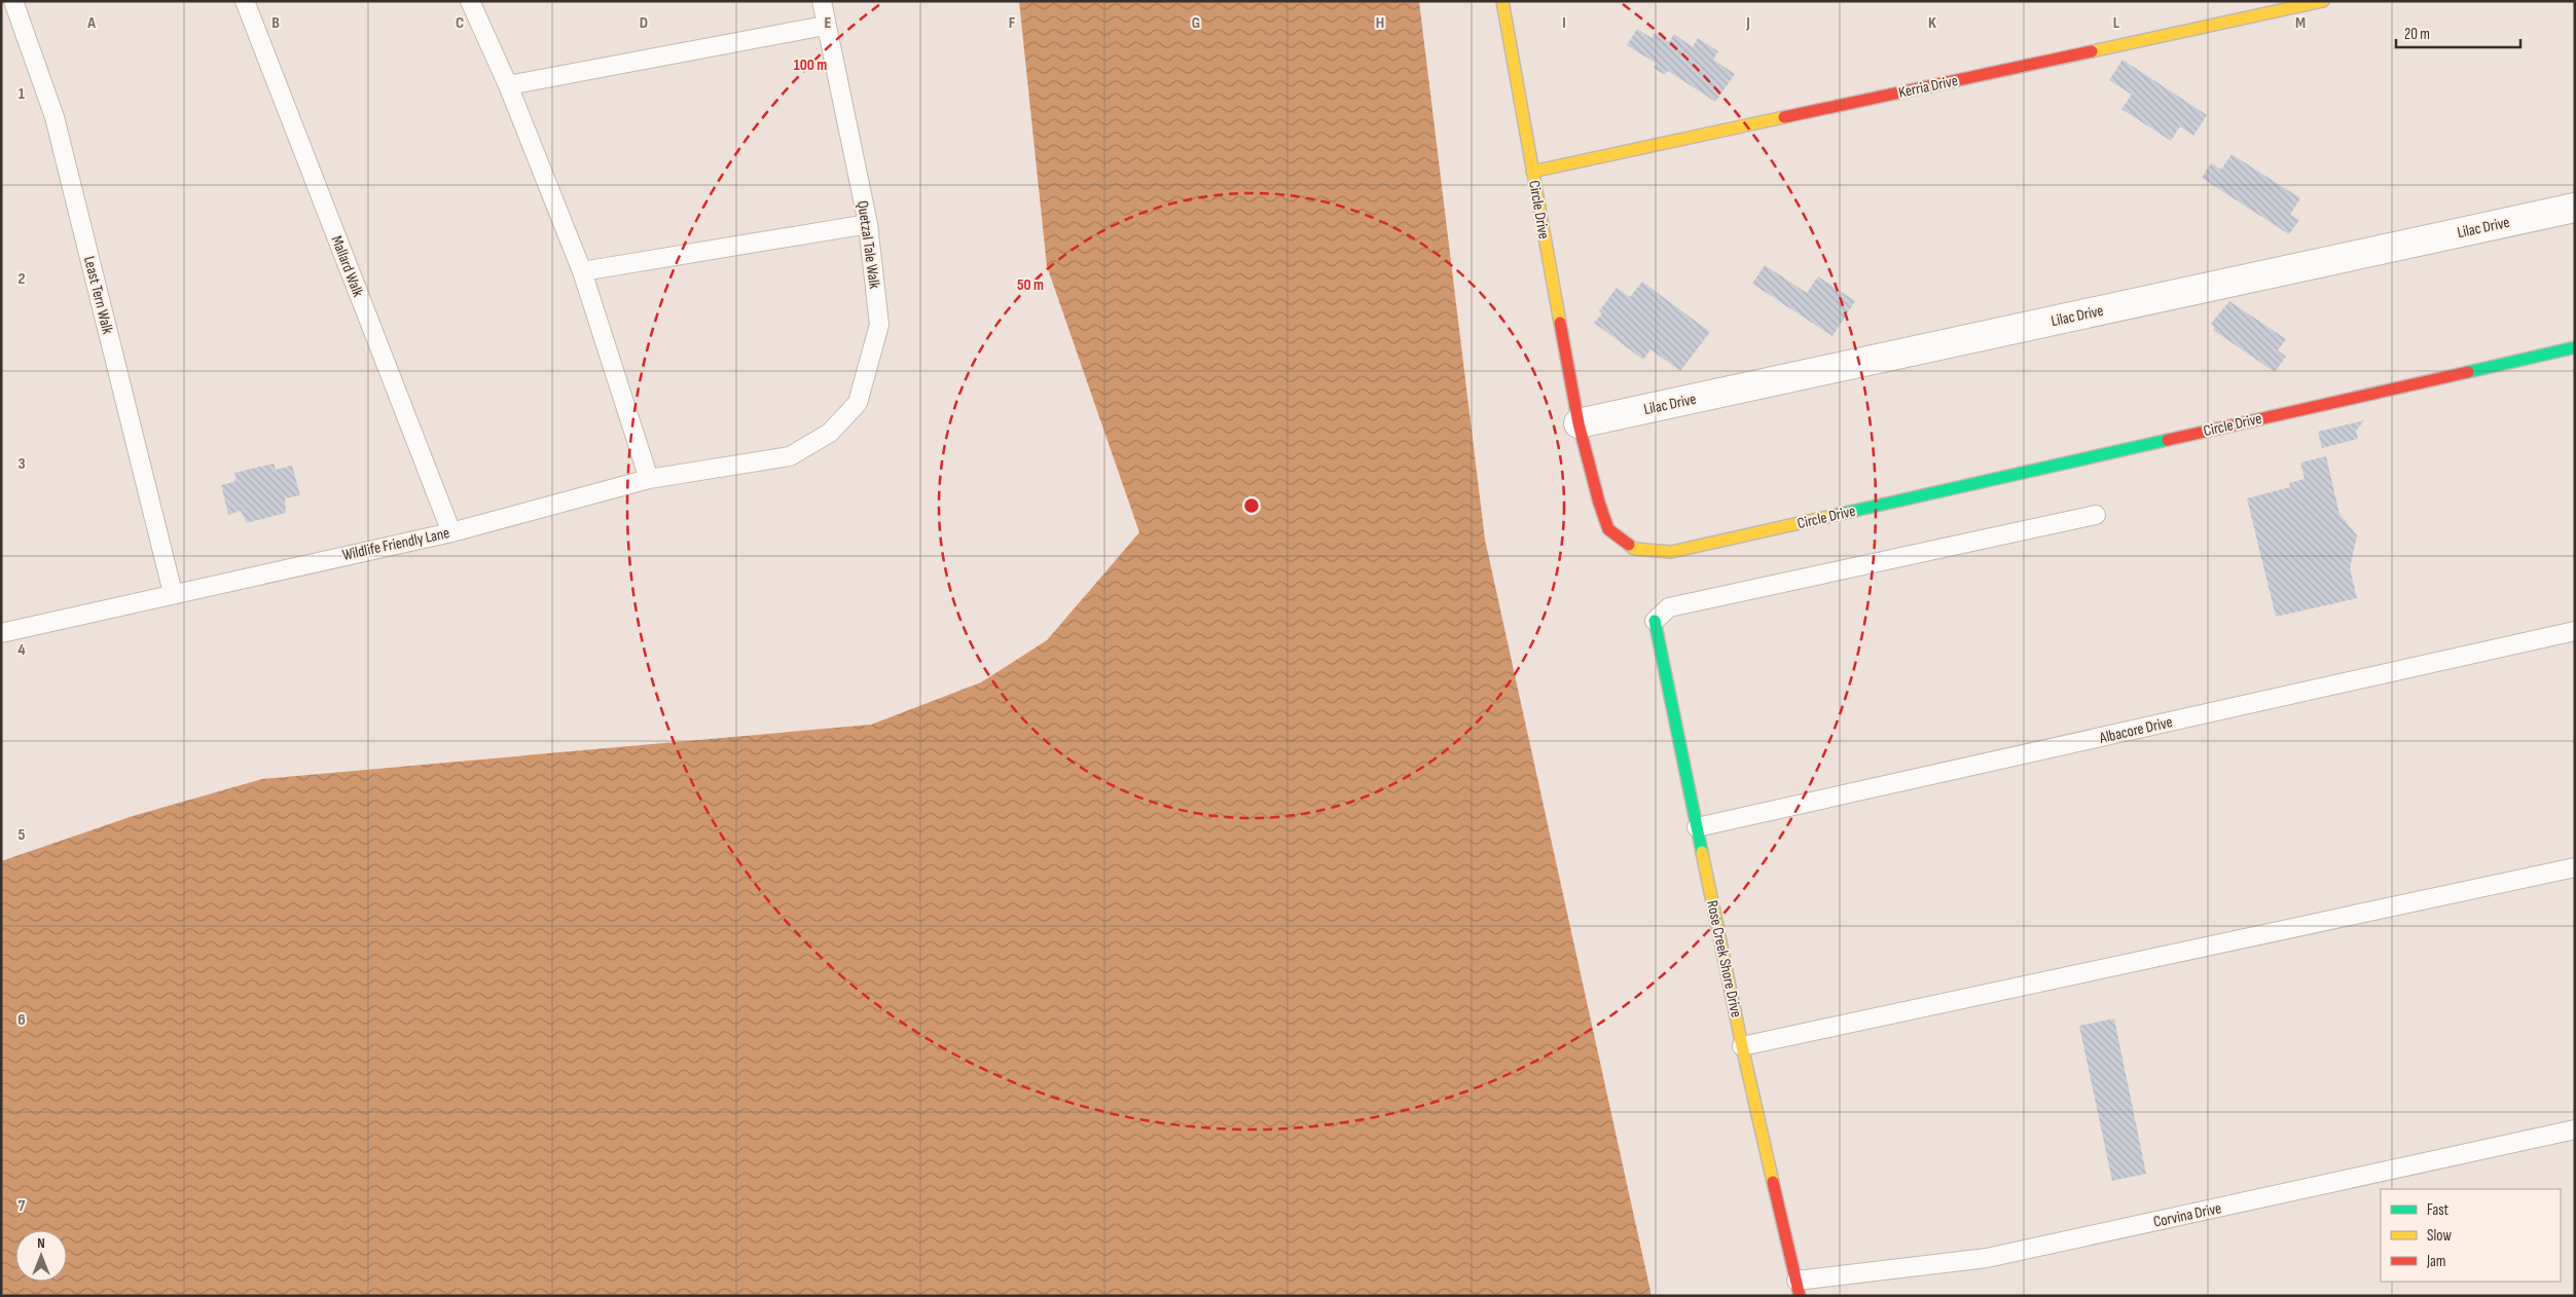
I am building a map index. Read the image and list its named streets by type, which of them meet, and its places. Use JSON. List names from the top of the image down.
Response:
{
  "streets": {
    "street": [
      "Kerria Drive",
      "Circle Drive",
      "Lilac Drive",
      "Rose Creek Shore Drive"
    ],
    "lane": [
      "Quetzal Tale Walk",
      "Mallard Walk",
      "Least Tern Walk",
      "Wildlife Friendly Lane",
      "Albacore Drive",
      "Corvina Drive"
    ]
  },
  "crossings": [
    ["Kerria Drive", "Circle Drive"],
    ["Circle Drive", "Lilac Drive"],
    ["Quetzal Tale Walk", "Wildlife Friendly Lane"],
    ["Mallard Walk", "Wildlife Friendly Lane"],
    ["Least Tern Walk", "Wildlife Friendly Lane"],
    ["Albacore Drive", "Rose Creek Shore Drive"],
    ["Rose Creek Shore Drive", "Corvina Drive"]
  ],
  "legend": ["Fast", "Slow", "Jam"],
  "scale_bar": "20 m",
  "north": "top",
  "grid": {
    "columns": [
      "A",
      "B",
      "C",
      "D",
      "E",
      "F",
      "G",
      "H",
      "I",
      "J",
      "K",
      "L",
      "M"
    ],
    "rows": [
      "1",
      "2",
      "3",
      "4",
      "5",
      "6",
      "7"
    ]
  },
  "rings": ["100 m", "50 m"]
}
